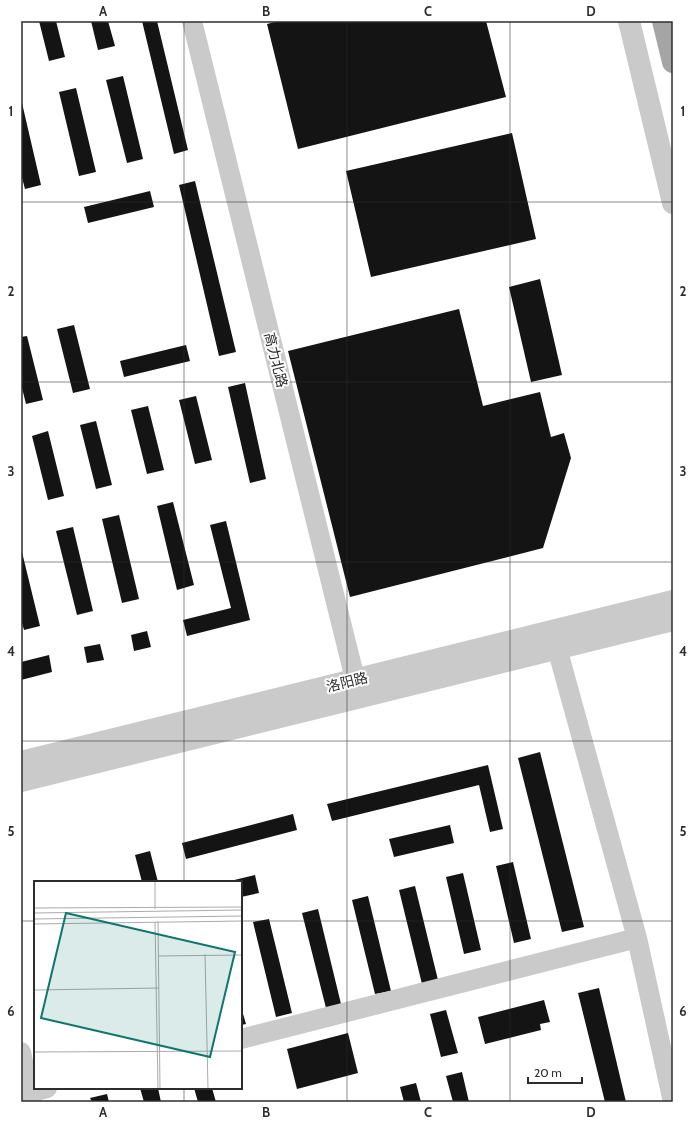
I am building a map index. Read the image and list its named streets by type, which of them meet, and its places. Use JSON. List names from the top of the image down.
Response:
{
  "streets": {
    "street": ["高力北路", "洛阳路"]
  },
  "crossings": [
    ["高力北路", "洛阳路"]
  ],
  "scale_bar": "20 m",
  "grid": {
    "columns": [
      "A",
      "B",
      "C",
      "D"
    ],
    "rows": [
      "1",
      "2",
      "3",
      "4",
      "5",
      "6"
    ]
  }
}
